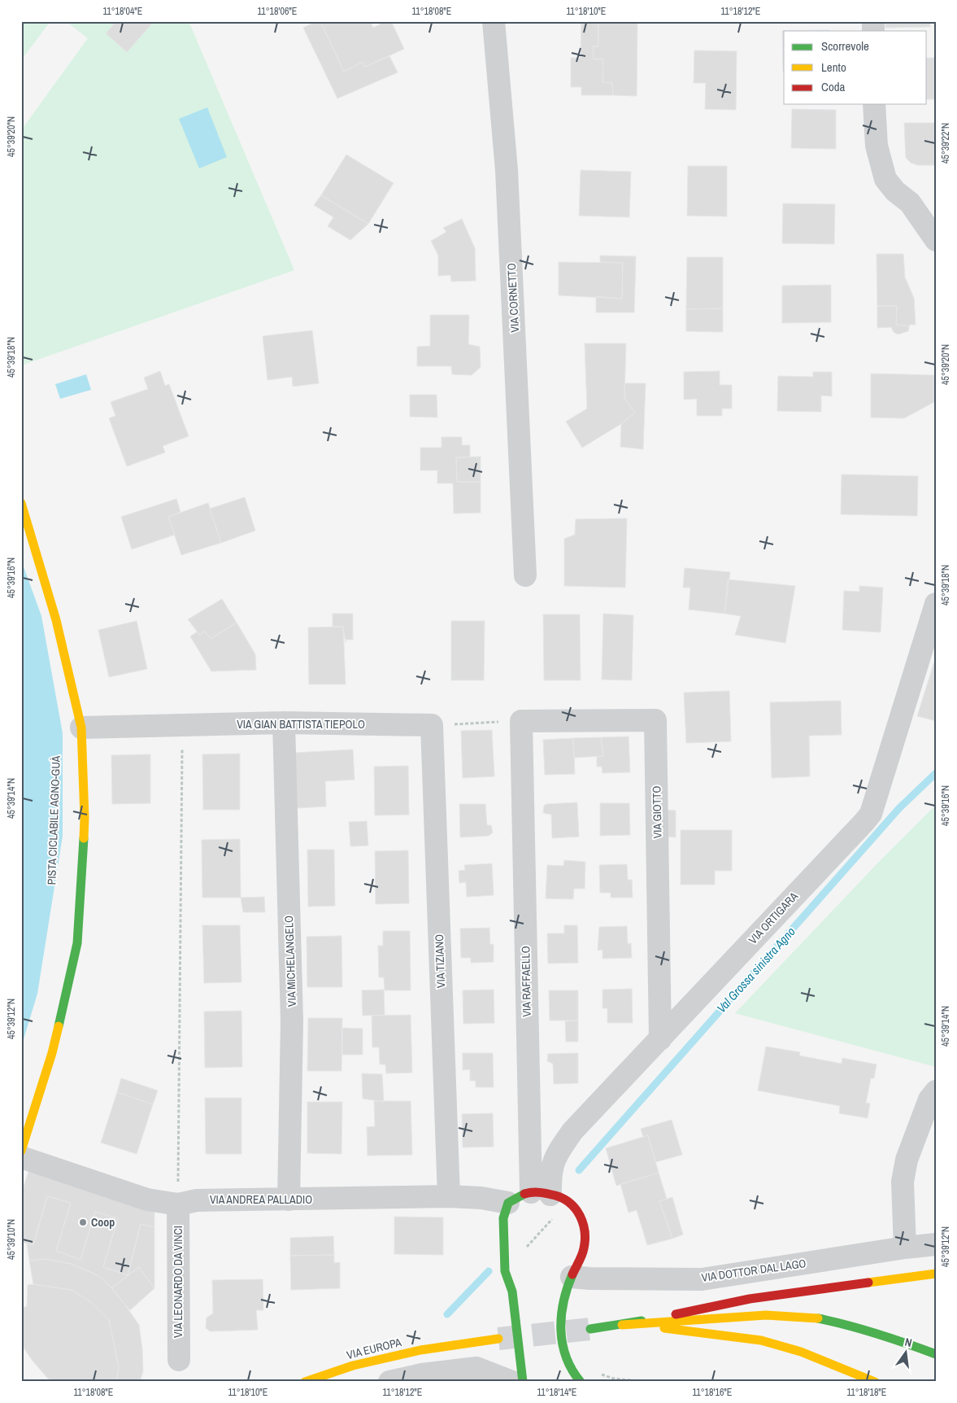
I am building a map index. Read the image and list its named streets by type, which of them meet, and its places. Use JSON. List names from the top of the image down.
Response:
{
  "streets": {
    "main road": ["VIA EUROPA"],
    "street": [
      "VIA CORNETTO",
      "VIA GIAN BATTISTA TIEPOLO",
      "VIA GIOTTO",
      "VIA ORTIGARA",
      "VIA MICHELANGELO",
      "VIA TIZIANO",
      "VIA RAFFAELLO",
      "VIA ANDREA PALLADIO",
      "VIA DOTTOR DAL LAGO",
      "VIA LEONARDO DA VINCI"
    ]
  },
  "crossings": [
    ["VIA GIAN BATTISTA TIEPOLO", "VIA MICHELANGELO"],
    ["VIA GIAN BATTISTA TIEPOLO", "VIA TIZIANO"],
    ["VIA GIOTTO", "VIA ORTIGARA"],
    ["VIA GIOTTO", "VIA RAFFAELLO"],
    ["VIA ORTIGARA", "VIA RAFFAELLO"],
    ["VIA MICHELANGELO", "VIA ANDREA PALLADIO"],
    ["VIA TIZIANO", "VIA ANDREA PALLADIO"],
    ["VIA ANDREA PALLADIO", "VIA LEONARDO DA VINCI"]
  ],
  "water": ["Val Grossa sinistra Agno"],
  "places": ["Coop"],
  "legend": ["Scorrevole", "Lento", "Coda"],
  "north": "top",
  "coordinates": [
    "11°18'04\"E",
    "11°18'06\"E",
    "11°18'08\"E",
    "11°18'10\"E",
    "11°18'12\"E",
    "45°39'20\"N",
    "45°39'22\"N",
    "45°39'18\"N",
    "45°39'16\"N",
    "45°39'14\"N",
    "45°39'12\"N",
    "45°39'10\"N",
    "11°18'14\"E",
    "11°18'16\"E",
    "11°18'18\"E"
  ]
}
